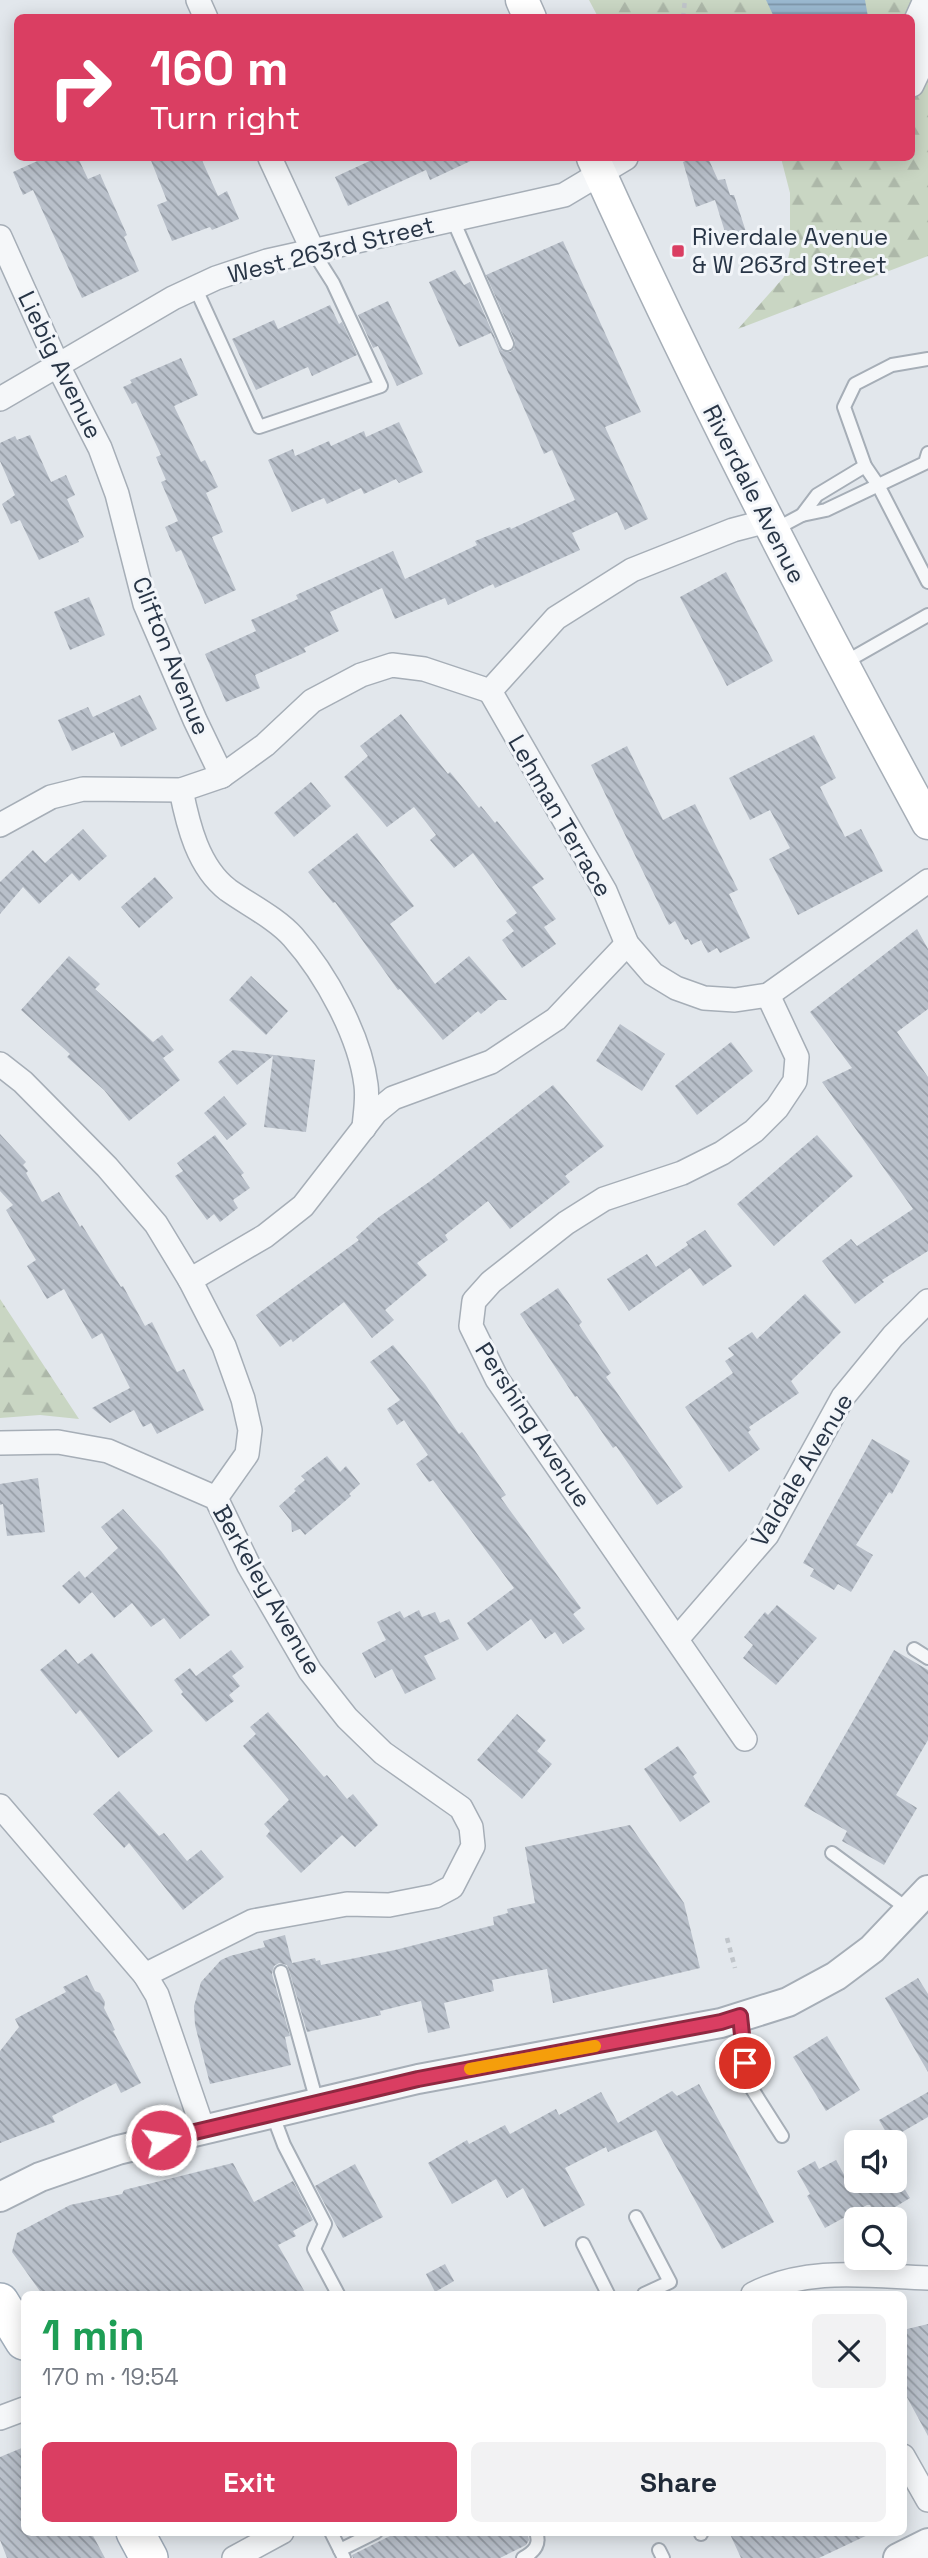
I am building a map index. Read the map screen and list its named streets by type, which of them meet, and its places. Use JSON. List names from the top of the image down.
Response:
{
  "streets": {
    "main road": ["Riverdale Avenue"],
    "street": [
      "West 263rd Street",
      "Liebig Avenue",
      "Clifton Avenue",
      "Lehman Terrace",
      "Pershing Avenue",
      "Valdale Avenue",
      "Berkeley Avenue"
    ]
  },
  "crossings": [
    ["West 263rd Street", "Liebig Avenue"],
    ["West 263rd Street", "Riverdale Avenue"],
    ["Liebig Avenue", "Clifton Avenue"],
    ["Lehman Terrace", "Pershing Avenue"],
    ["Pershing Avenue", "Valdale Avenue"]
  ],
  "places": {
    "transit": ["Riverdale Avenue & W 263rd Street"]
  },
  "page": {
    "turn": ["160 m", "Turn right"],
    "heading": ["1 min", "170 m · 19:54"],
    "buttons": ["Exit", "Share"]
  }
}
